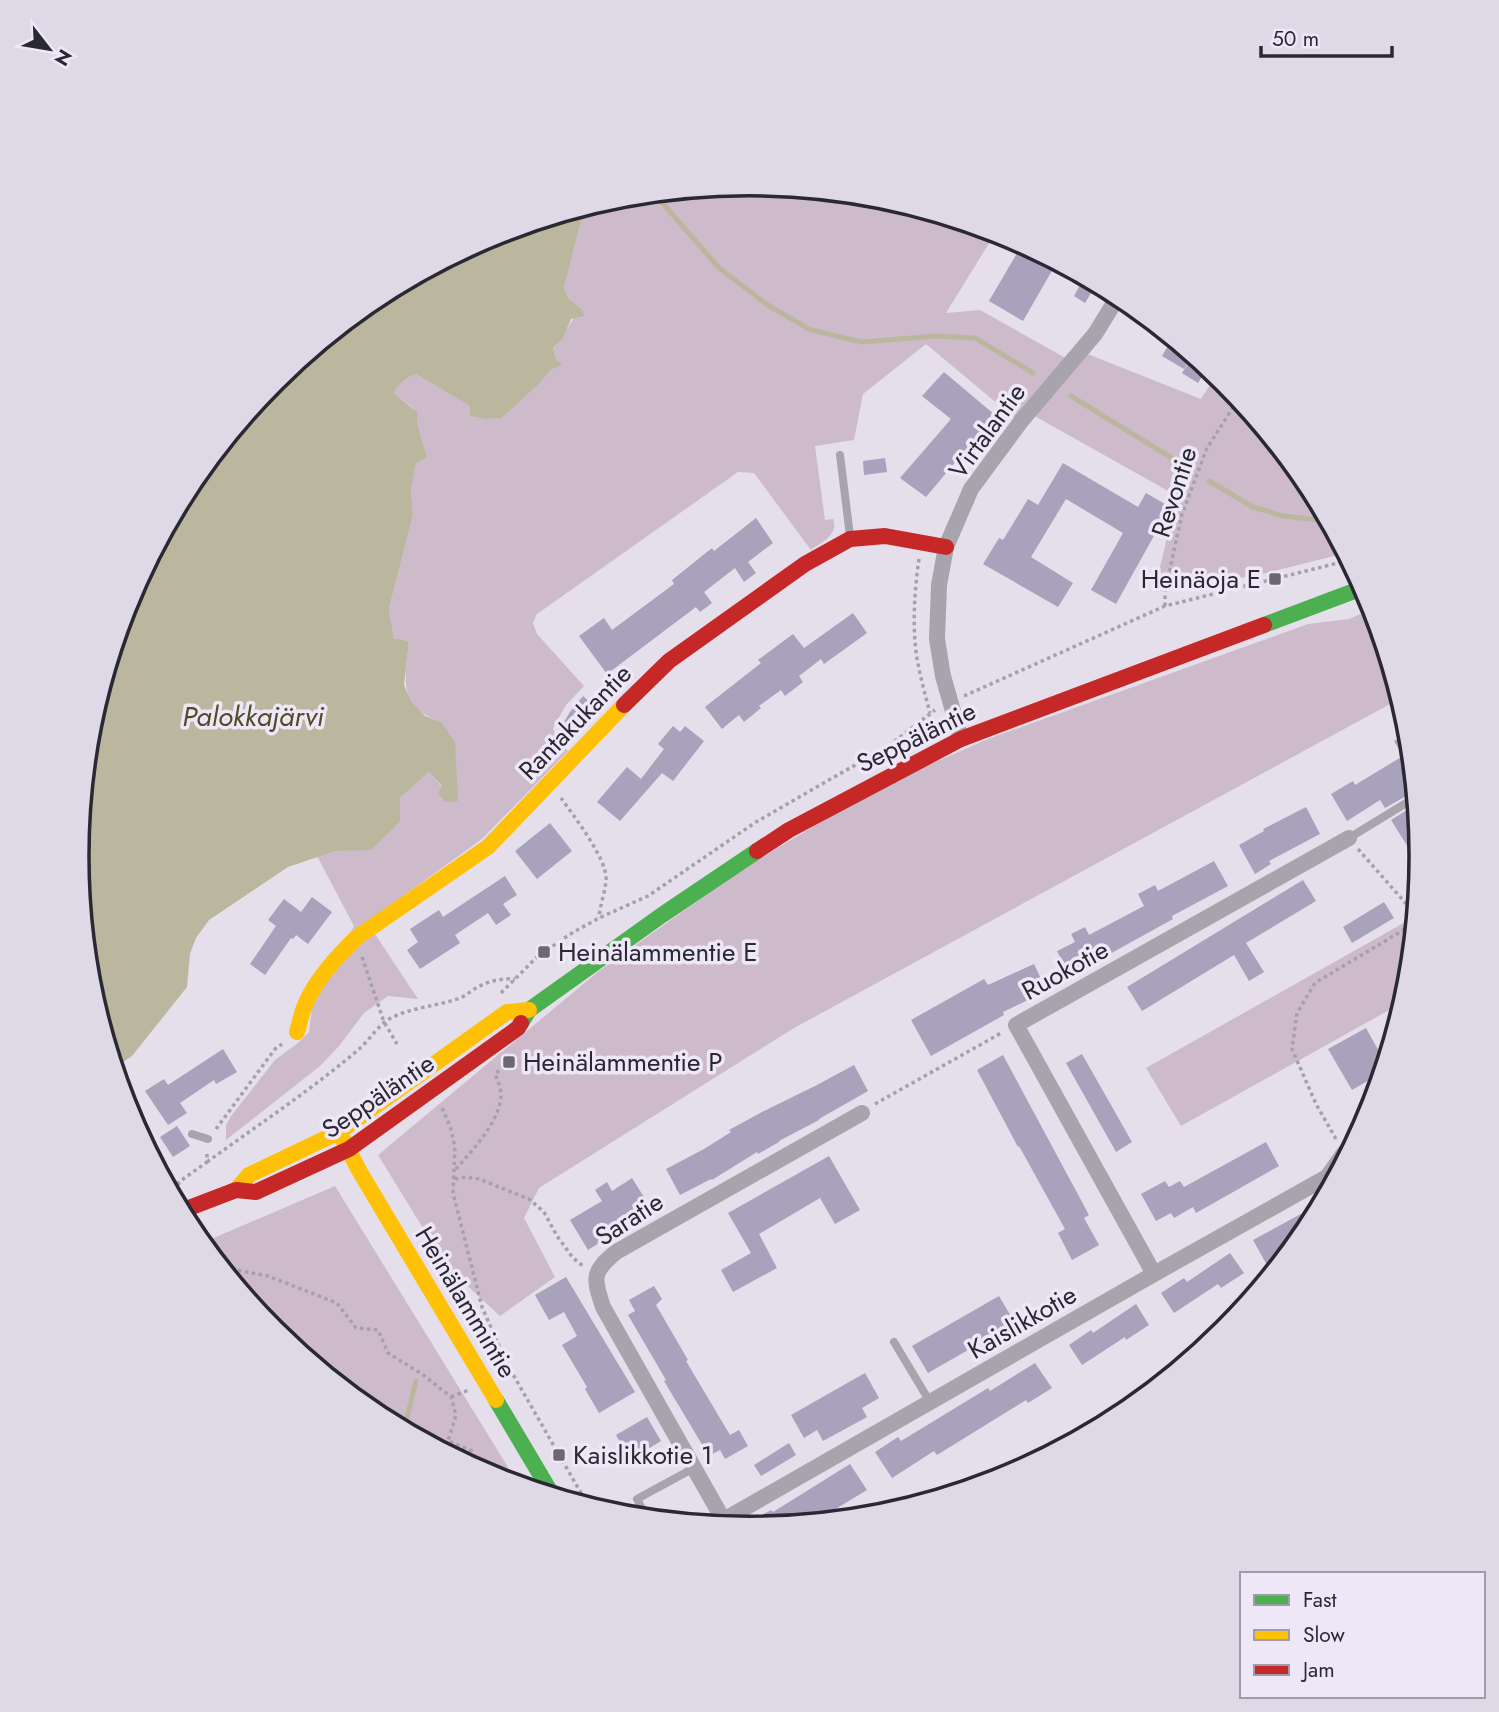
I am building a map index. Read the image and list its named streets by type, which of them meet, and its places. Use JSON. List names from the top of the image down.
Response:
{
  "streets": {
    "main road": ["Rantakukantie", "Seppäläntie", "Heinälammintie"],
    "street": [
      "Virtalantie",
      "Ruokotie",
      "Saratie",
      "Kaislikkotie"
    ],
    "path": ["Revontie"]
  },
  "crossings": [
    ["Virtalantie", "Rantakukantie"],
    ["Virtalantie", "Seppäläntie"],
    ["Seppäläntie", "Heinälammintie"],
    ["Ruokotie", "Kaislikkotie"]
  ],
  "water": ["Palokkajärvi"],
  "places": {
    "transit": [
      "Heinäoja E",
      "Heinälammentie E",
      "Heinälammentie P",
      "Kaislikkotie 1"
    ]
  },
  "legend": ["Fast", "Slow", "Jam"],
  "scale_bar": "50 m",
  "north": "bottom right"
}
